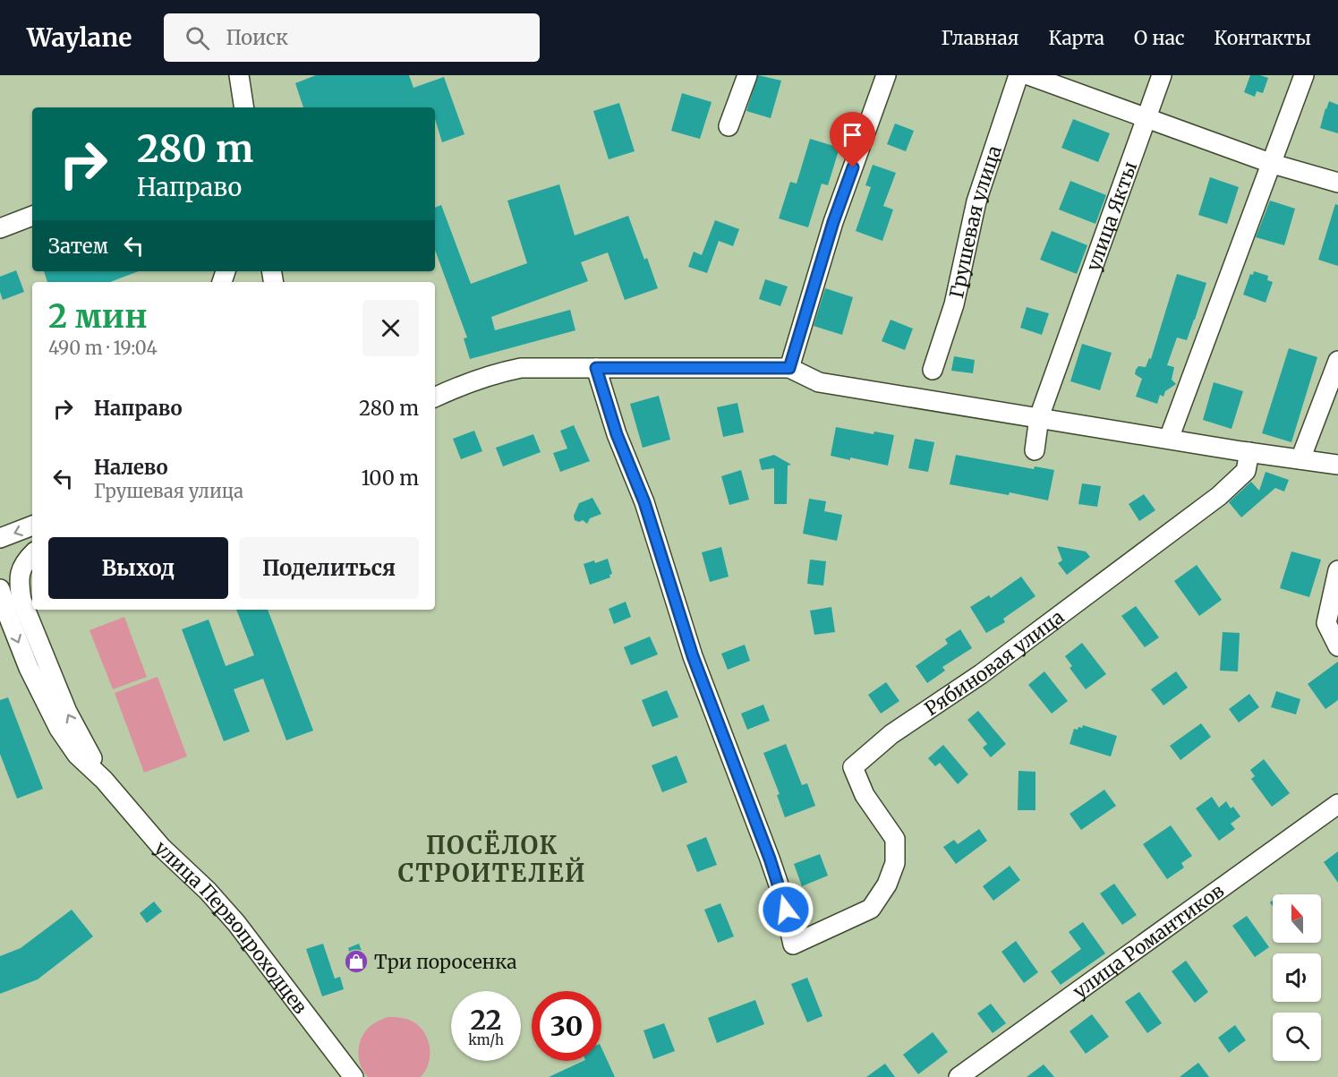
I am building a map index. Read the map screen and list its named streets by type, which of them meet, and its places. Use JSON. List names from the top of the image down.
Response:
{
  "streets": {
    "street": [
      "улица Якты",
      "Грушевая улица",
      "Рябиновая улица",
      "улица Первопроходцев",
      "улица Романтиков"
    ]
  },
  "districts": ["ПОСЁЛОК СТРОИТЕЛЕЙ"],
  "places": {
    "shop": ["Три поросенка"]
  },
  "north": "top",
  "page": {
    "header": "Waylane",
    "search": "Поиск",
    "nav": [
      "Главная",
      "Карта",
      "О нас",
      "Контакты"
    ],
    "turn": ["280 m", "Направо"],
    "then": "Затем",
    "heading": ["2 мин", "490 m · 19:04"],
    "list": [
      {
        "name": "Направо",
        "value": "280 m"
      },
      {
        "name": "Налево",
        "note": "Грушевая улица",
        "value": "100 m"
      }
    ],
    "buttons": ["Выход", "Поделиться"],
    "speed": "22 km/h",
    "limit": "30"
  }
}
